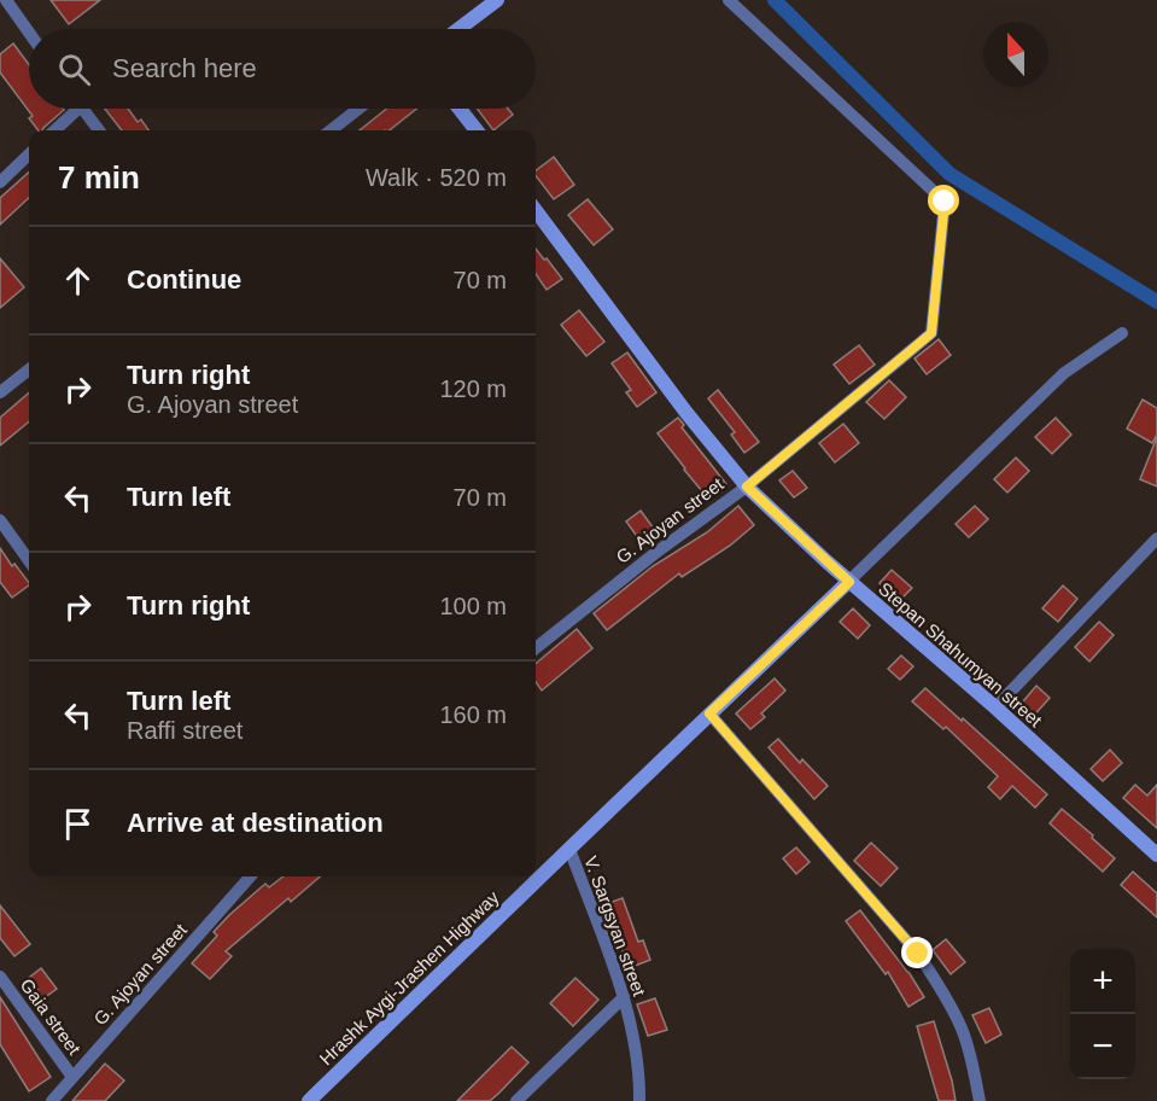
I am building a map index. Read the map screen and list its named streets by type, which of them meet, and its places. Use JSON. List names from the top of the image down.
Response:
{
  "streets": {
    "main road": ["Stepan Shahumyan street", "Hrashk Aygi-Jrashen Highway"],
    "street": ["G. Ajoyan street", "V. Sargsyan street", "Gaia street"]
  },
  "crossings": [
    ["G. Ajoyan street", "Stepan Shahumyan street"],
    ["G. Ajoyan street", "Gaia street"],
    ["Stepan Shahumyan street", "Hrashk Aygi-Jrashen Highway"],
    ["V. Sargsyan street", "Hrashk Aygi-Jrashen Highway"]
  ],
  "north": "top",
  "page": {
    "search": "Search here",
    "heading": ["7 min", "Walk · 520 m"],
    "list": [
      ["Continue", "70 m"],
      ["Turn right", "G. Ajoyan street", "120 m"],
      ["Turn left", "70 m"],
      ["Turn right", "100 m"],
      ["Turn left", "Raffi street", "160 m"],
      "Arrive at destination"
    ],
    "map_buttons": ["+", "−"]
  }
}
